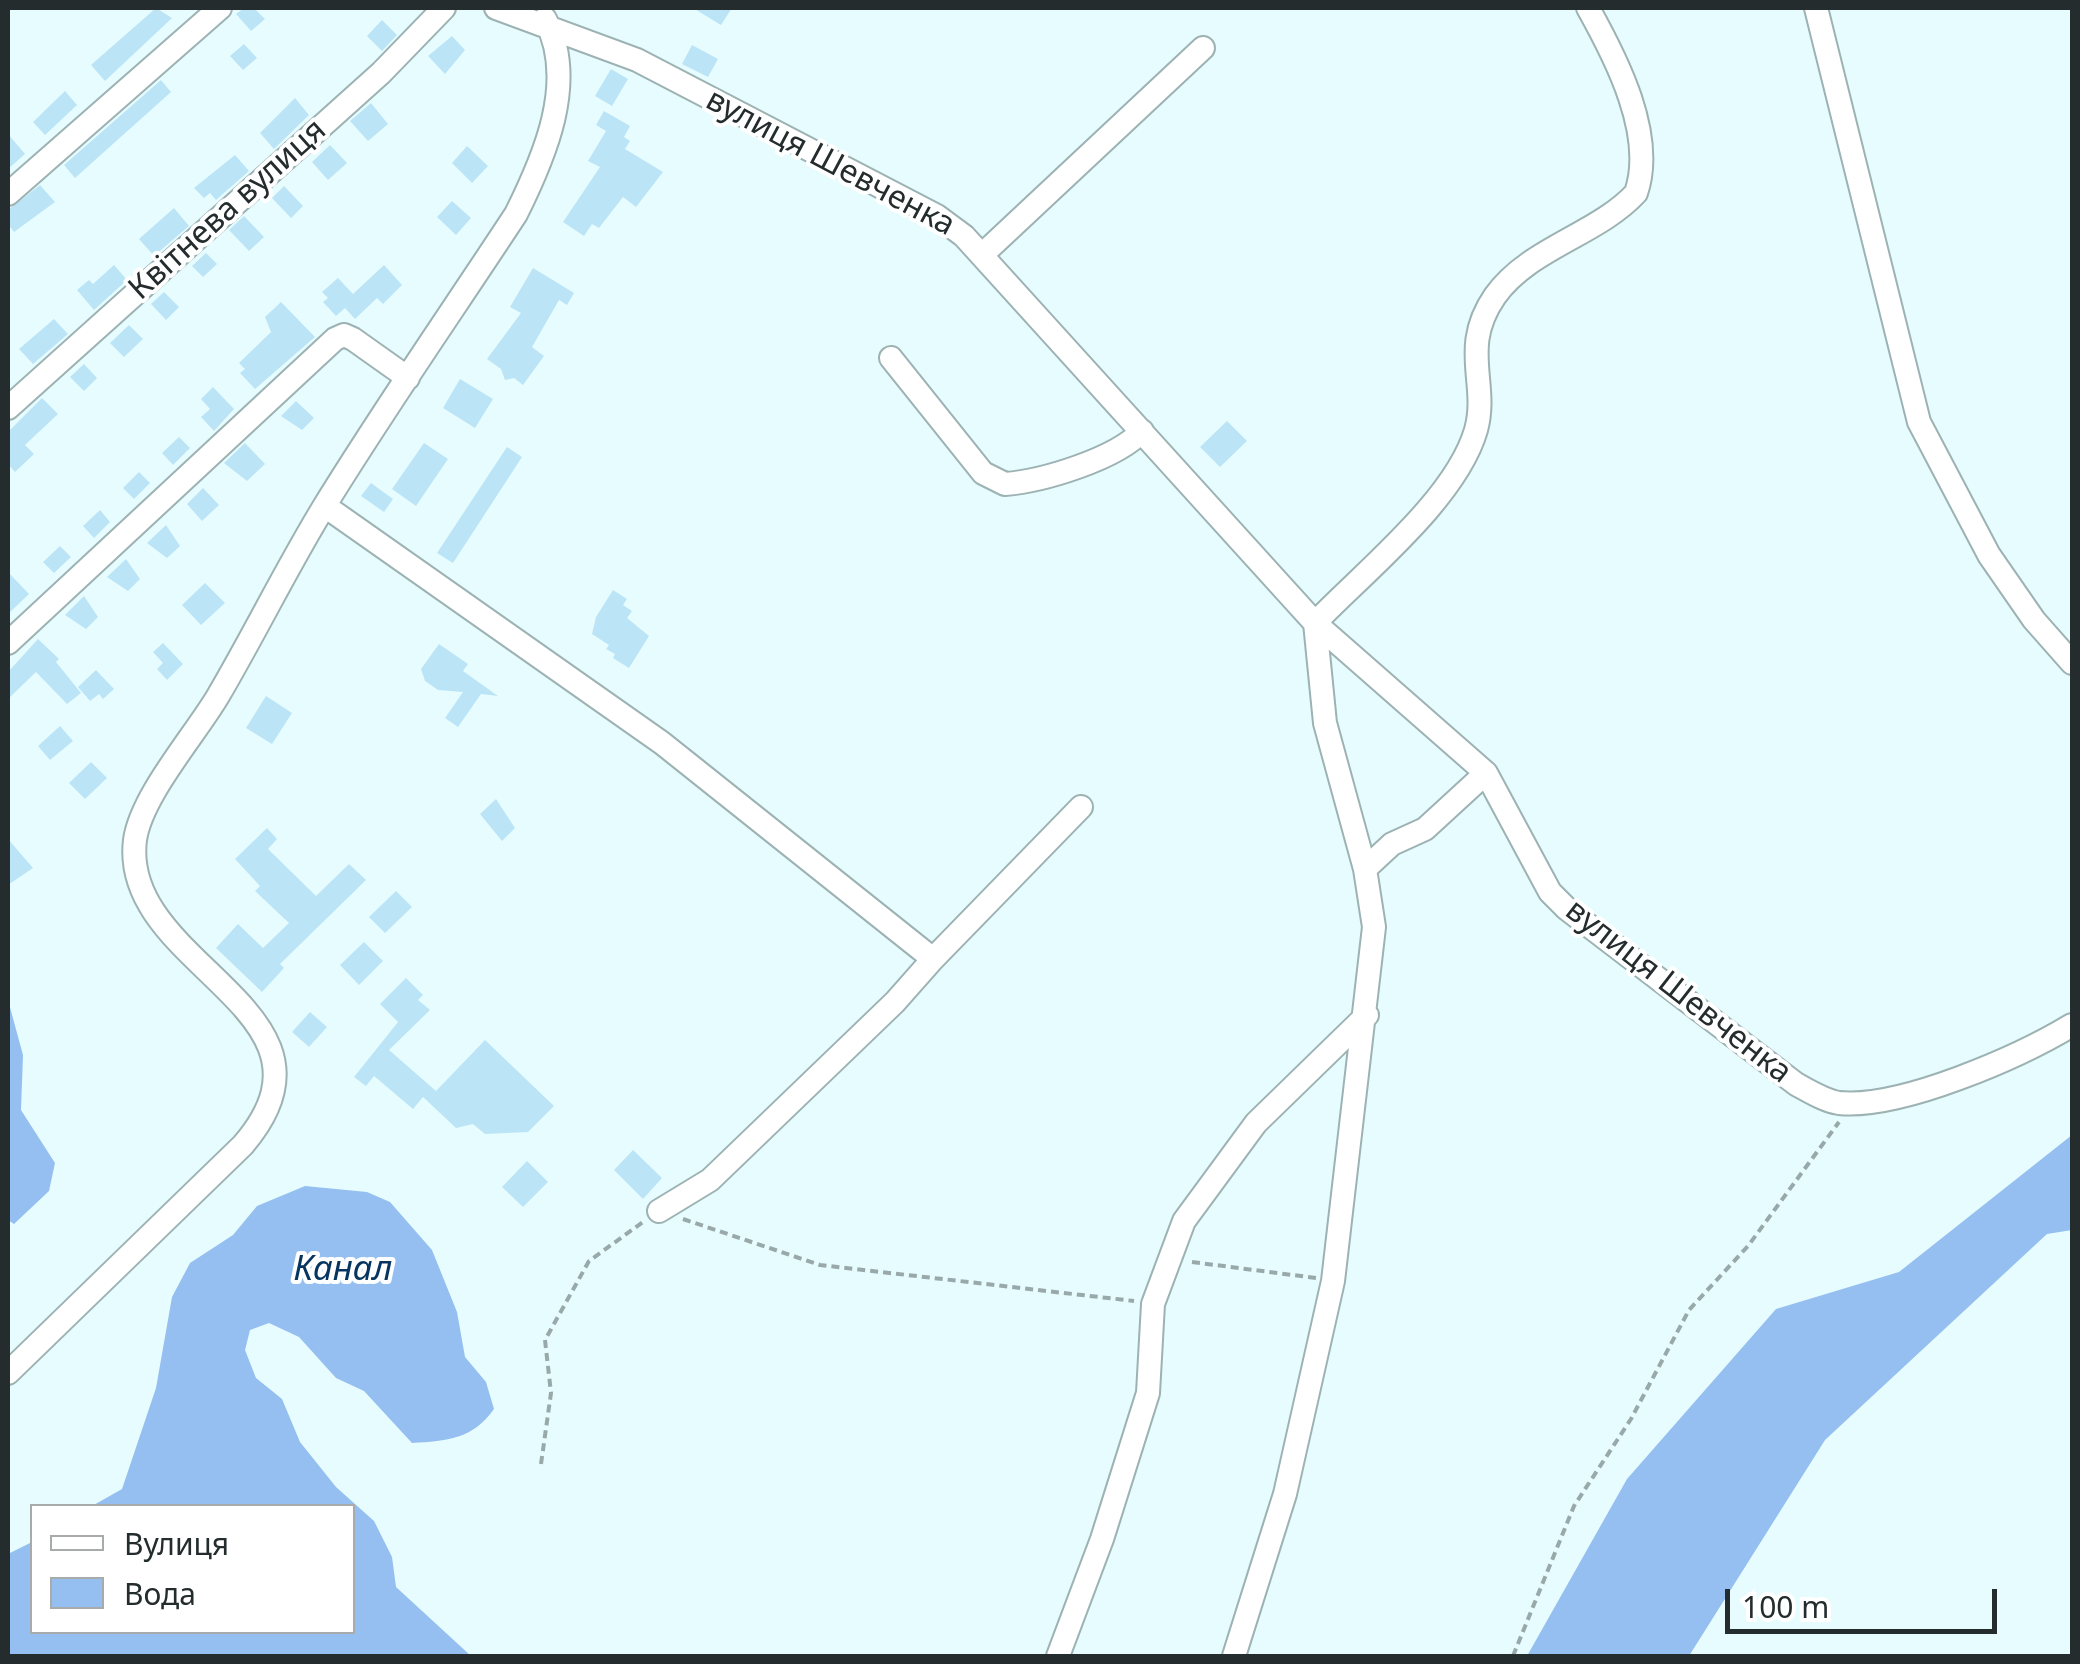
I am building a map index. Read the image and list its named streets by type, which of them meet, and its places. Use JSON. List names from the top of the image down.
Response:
{
  "streets": {
    "street": ["вулиця Шевченка", "Квітнева вулиця"]
  },
  "water": ["Канал"],
  "legend": ["Вулиця", "Вода"],
  "scale_bar": "100 m"
}
